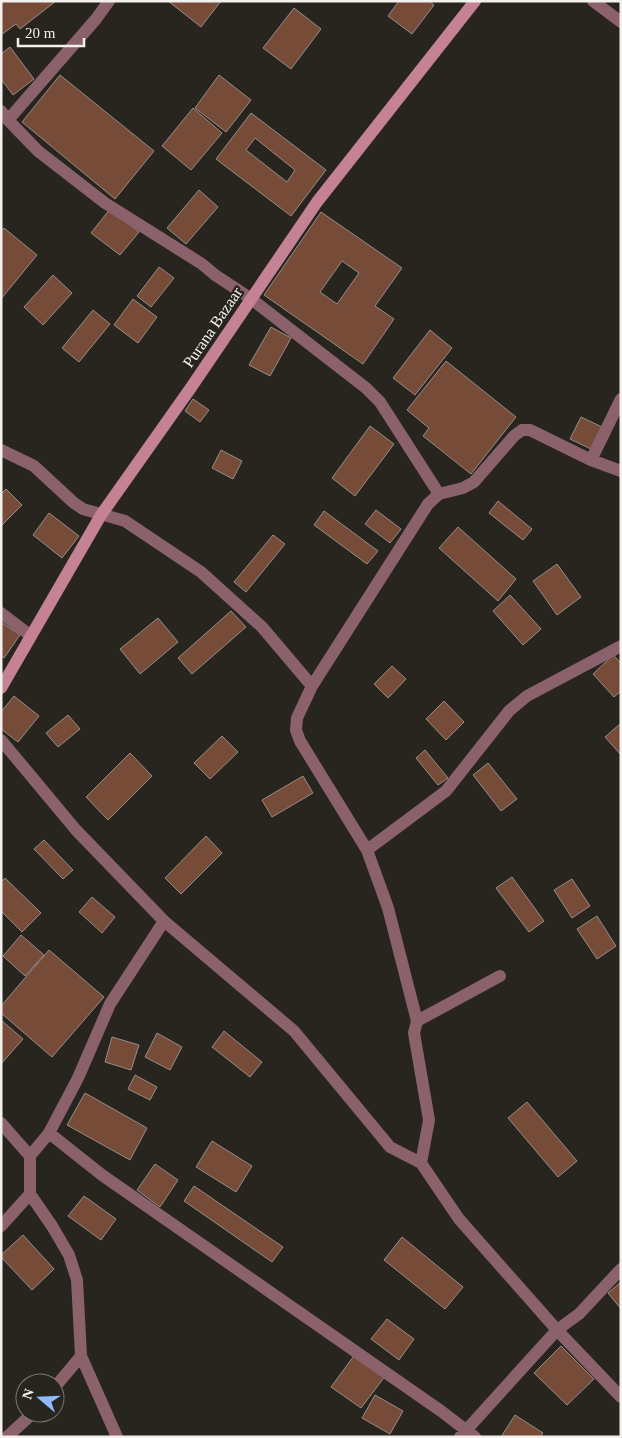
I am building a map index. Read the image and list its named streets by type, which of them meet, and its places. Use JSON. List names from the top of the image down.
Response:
{
  "streets": {
    "street": ["Purana Bazaar"]
  },
  "scale_bar": "20 m",
  "north": "left"
}
